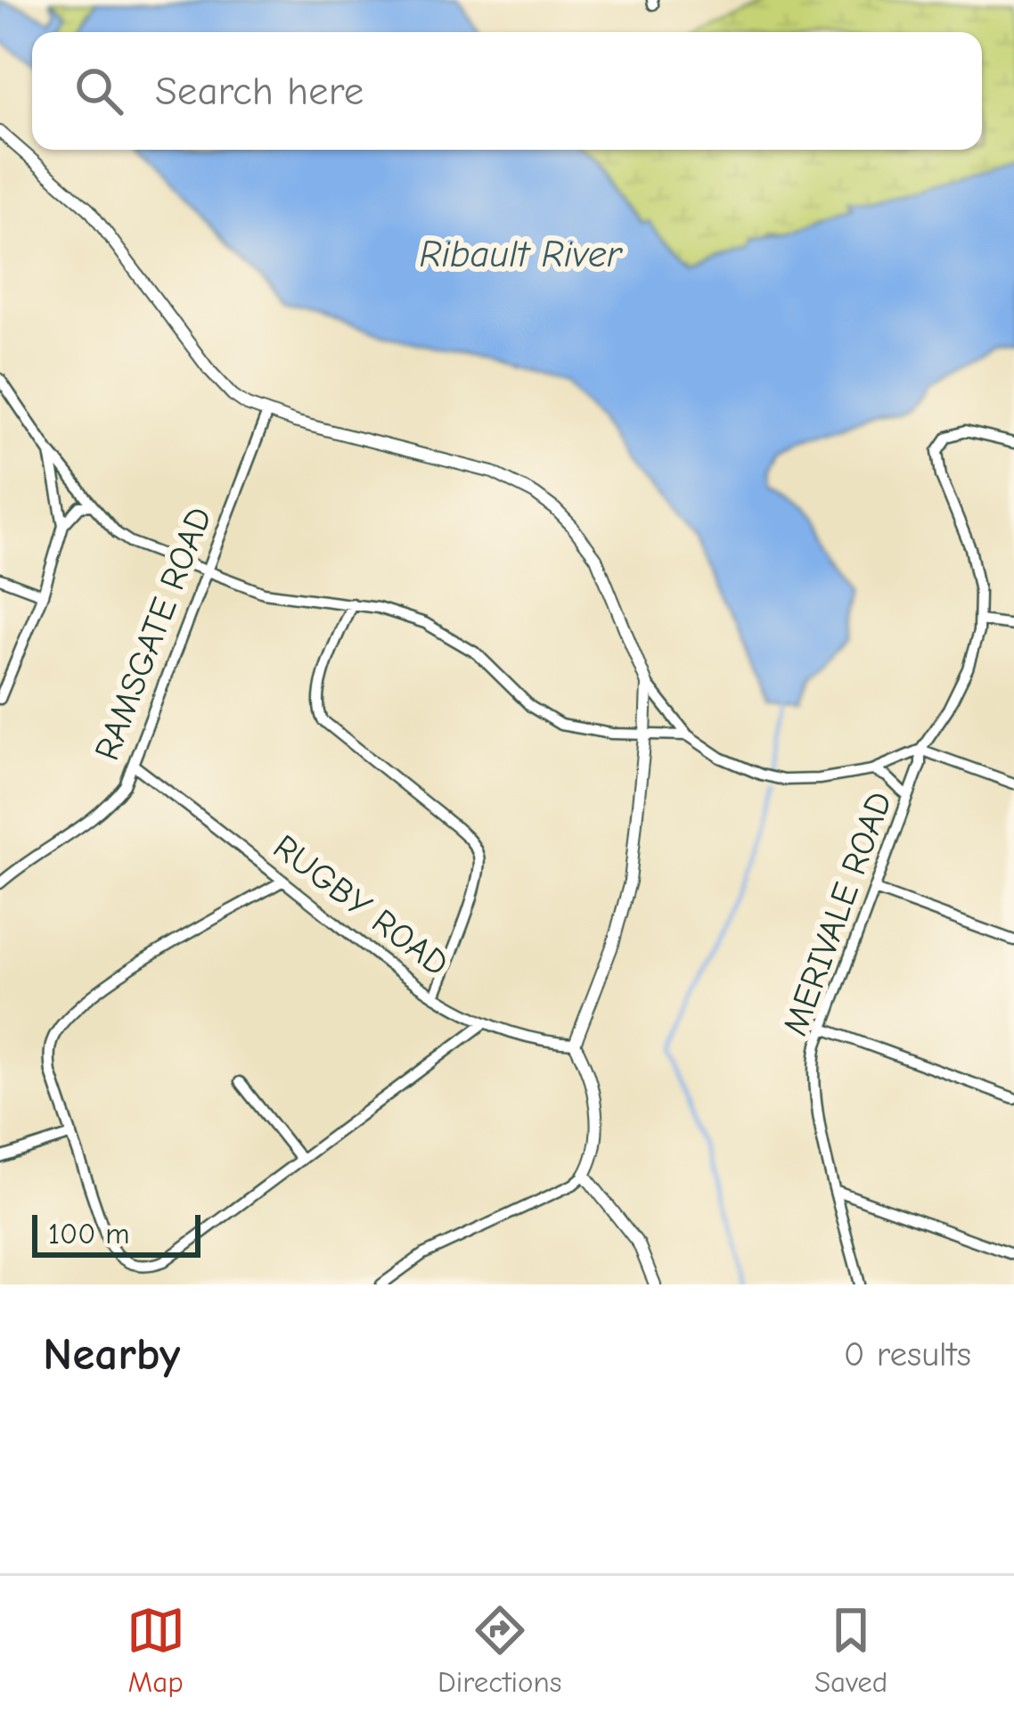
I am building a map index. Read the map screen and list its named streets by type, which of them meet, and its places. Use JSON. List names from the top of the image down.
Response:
{
  "streets": {
    "street": ["RAMSGATE ROAD", "RUGBY ROAD", "MERIVALE ROAD"]
  },
  "crossings": [
    ["RAMSGATE ROAD", "RUGBY ROAD"]
  ],
  "water": ["Ribault River"],
  "scale_bar": "100 m",
  "page": {
    "search": "Search here",
    "scale": "100 m",
    "heading": ["Nearby", "0 results"],
    "nav": ["Map", "Directions", "Saved"]
  }
}
